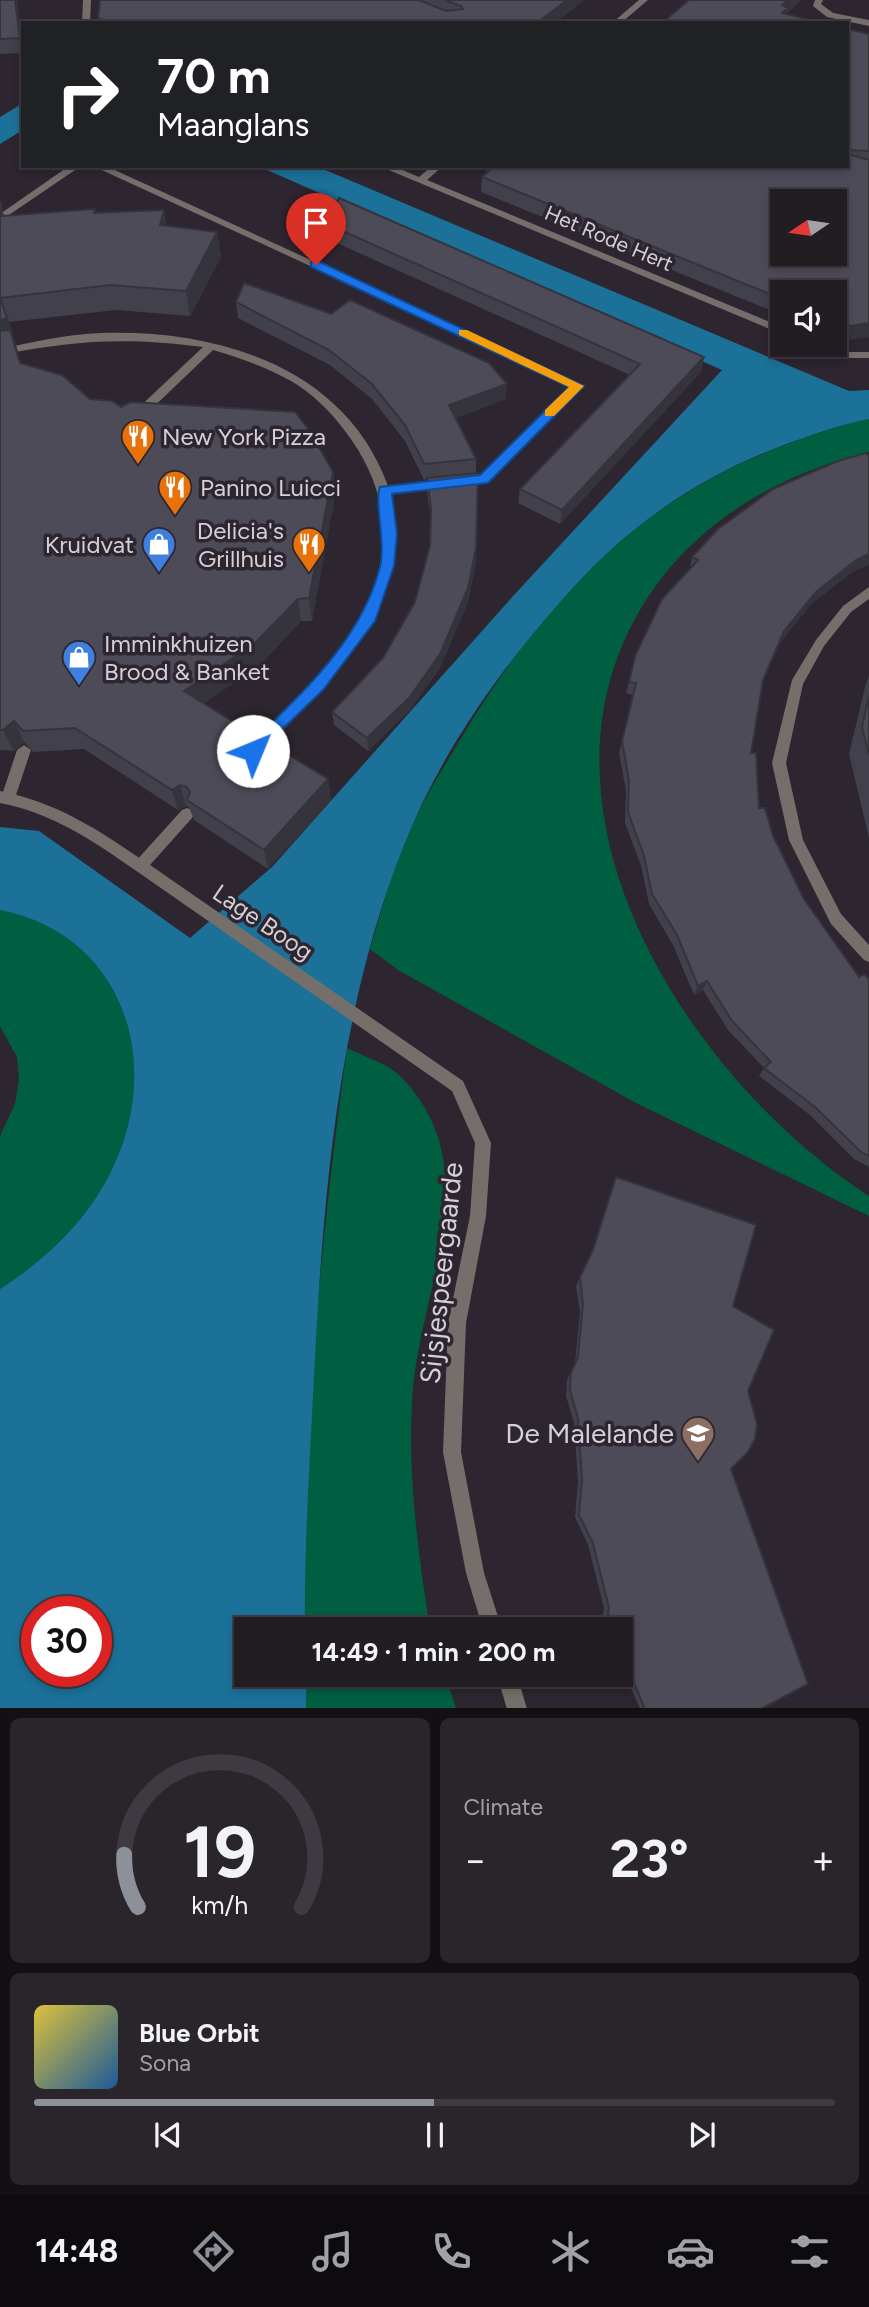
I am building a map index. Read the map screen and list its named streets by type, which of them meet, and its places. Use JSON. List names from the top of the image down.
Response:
{
  "streets": {
    "street": ["Het Rode Hert", "Lage Boog", "Sijsjespeergaarde"]
  },
  "crossings": [
    ["Lage Boog", "Sijsjespeergaarde"]
  ],
  "places": {
    "restaurant": ["New York Pizza", "Panino Luicci", "Delicia's Grillhuis"],
    "shop": ["Kruidvat", "Imminkhuizen Brood & Banket"],
    "school or university": ["De Malelande"]
  },
  "north": "left",
  "page": {
    "turn": ["70 m", "Maanglans"],
    "limit": "30",
    "trip": "14:49 · 1 min · 200 m",
    "tile": "Climate",
    "heat": ["−", "23°", "+"],
    "song": ["Blue Orbit", "Sona"],
    "tabs": "14:48",
    "gauge": ["19", "km/h"]
  }
}
